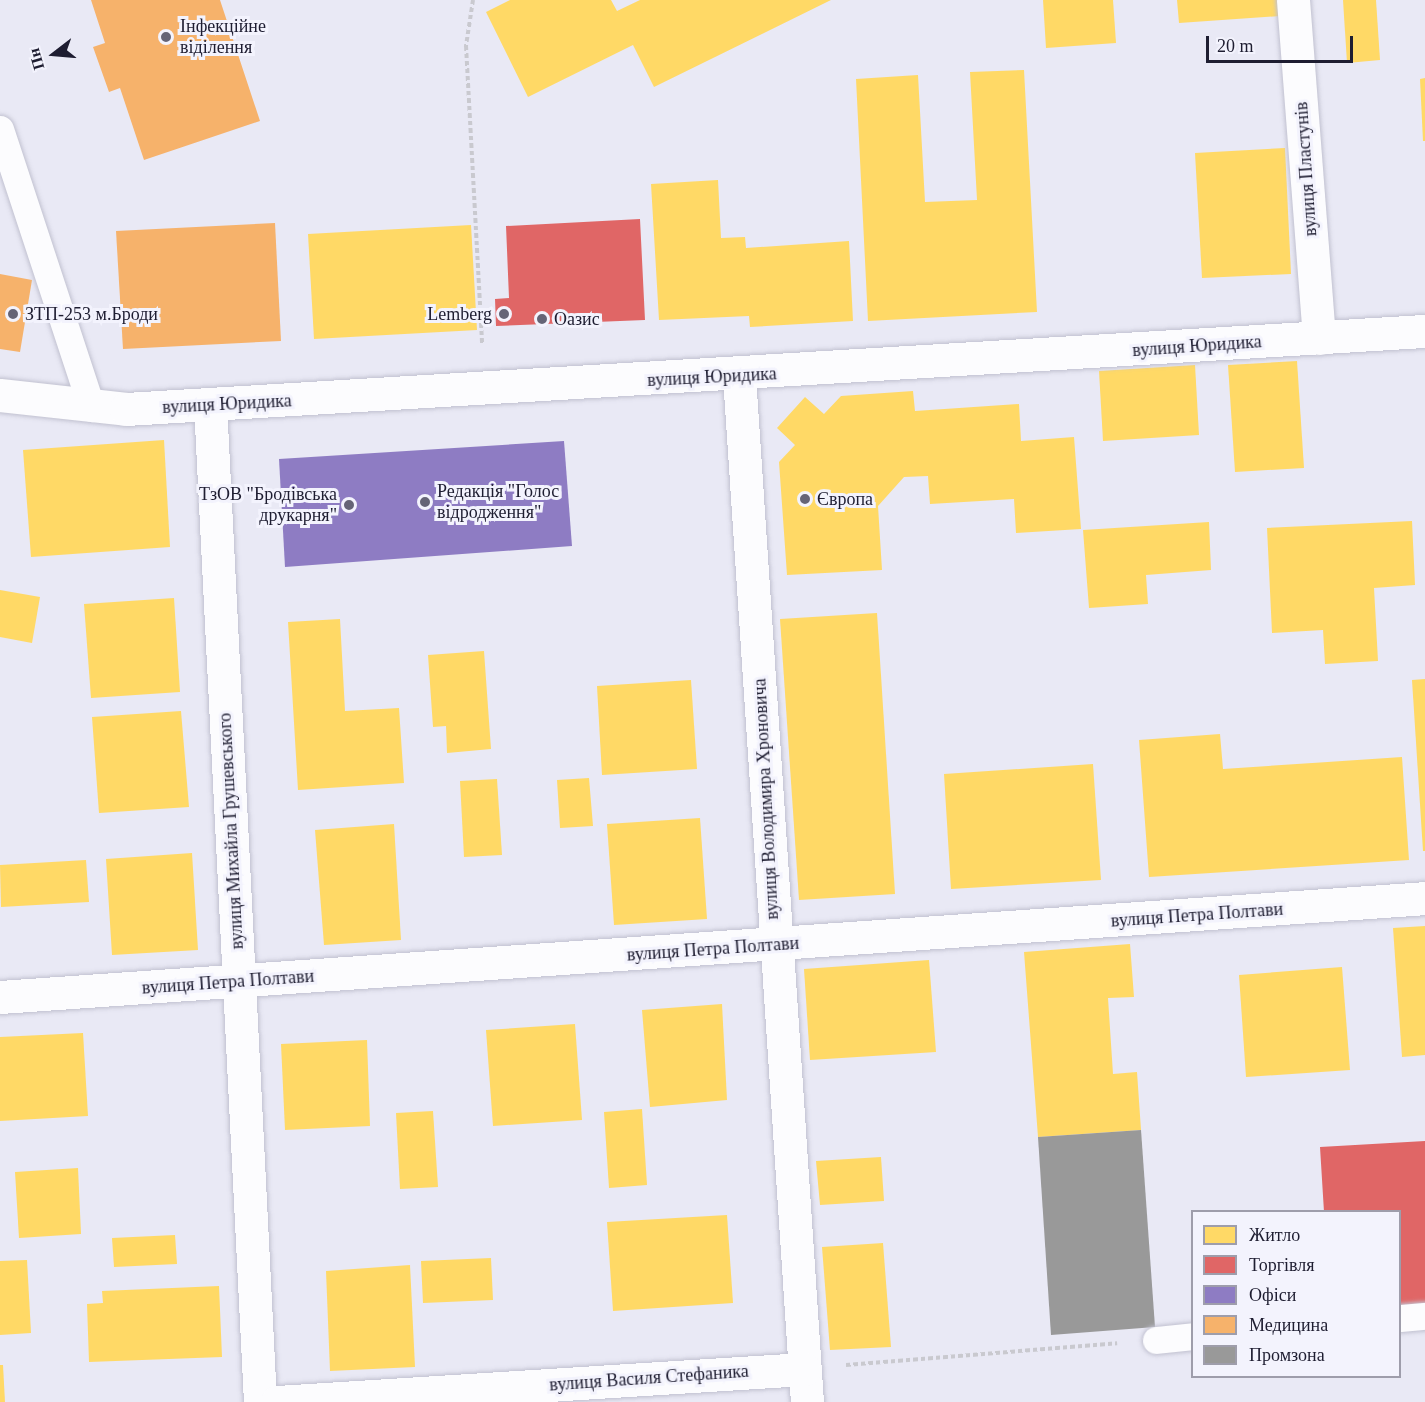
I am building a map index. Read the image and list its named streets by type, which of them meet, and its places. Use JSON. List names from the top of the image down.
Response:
{
  "streets": {
    "street": [
      "вулиця Пластунів",
      "вулиця Юридика",
      "вулиця Володимира Хроновича",
      "вулиця Михайла Грушевського",
      "вулиця Петра Полтави",
      "вулиця Василя Стефаника"
    ]
  },
  "crossings": [
    ["вулиця Пластунів", "вулиця Юридика"],
    ["вулиця Юридика", "вулиця Володимира Хроновича"],
    ["вулиця Юридика", "вулиця Михайла Грушевського"],
    ["вулиця Володимира Хроновича", "вулиця Петра Полтави"],
    ["вулиця Володимира Хроновича", "вулиця Василя Стефаника"],
    ["вулиця Михайла Грушевського", "вулиця Петра Полтави"]
  ],
  "places": [
    "Інфекційне віділення",
    "ЗТП-253 м.Броди",
    "Lemberg",
    "Оазис",
    "Європа",
    "Редакція \"Голос відродження\"",
    "ТзОВ \"Бродівська друкарня\""
  ],
  "legend": [
    "Житло",
    "Торгівля",
    "Офіси",
    "Медицина",
    "Промзона"
  ],
  "scale_bar": "20 m",
  "north": "left"
}
